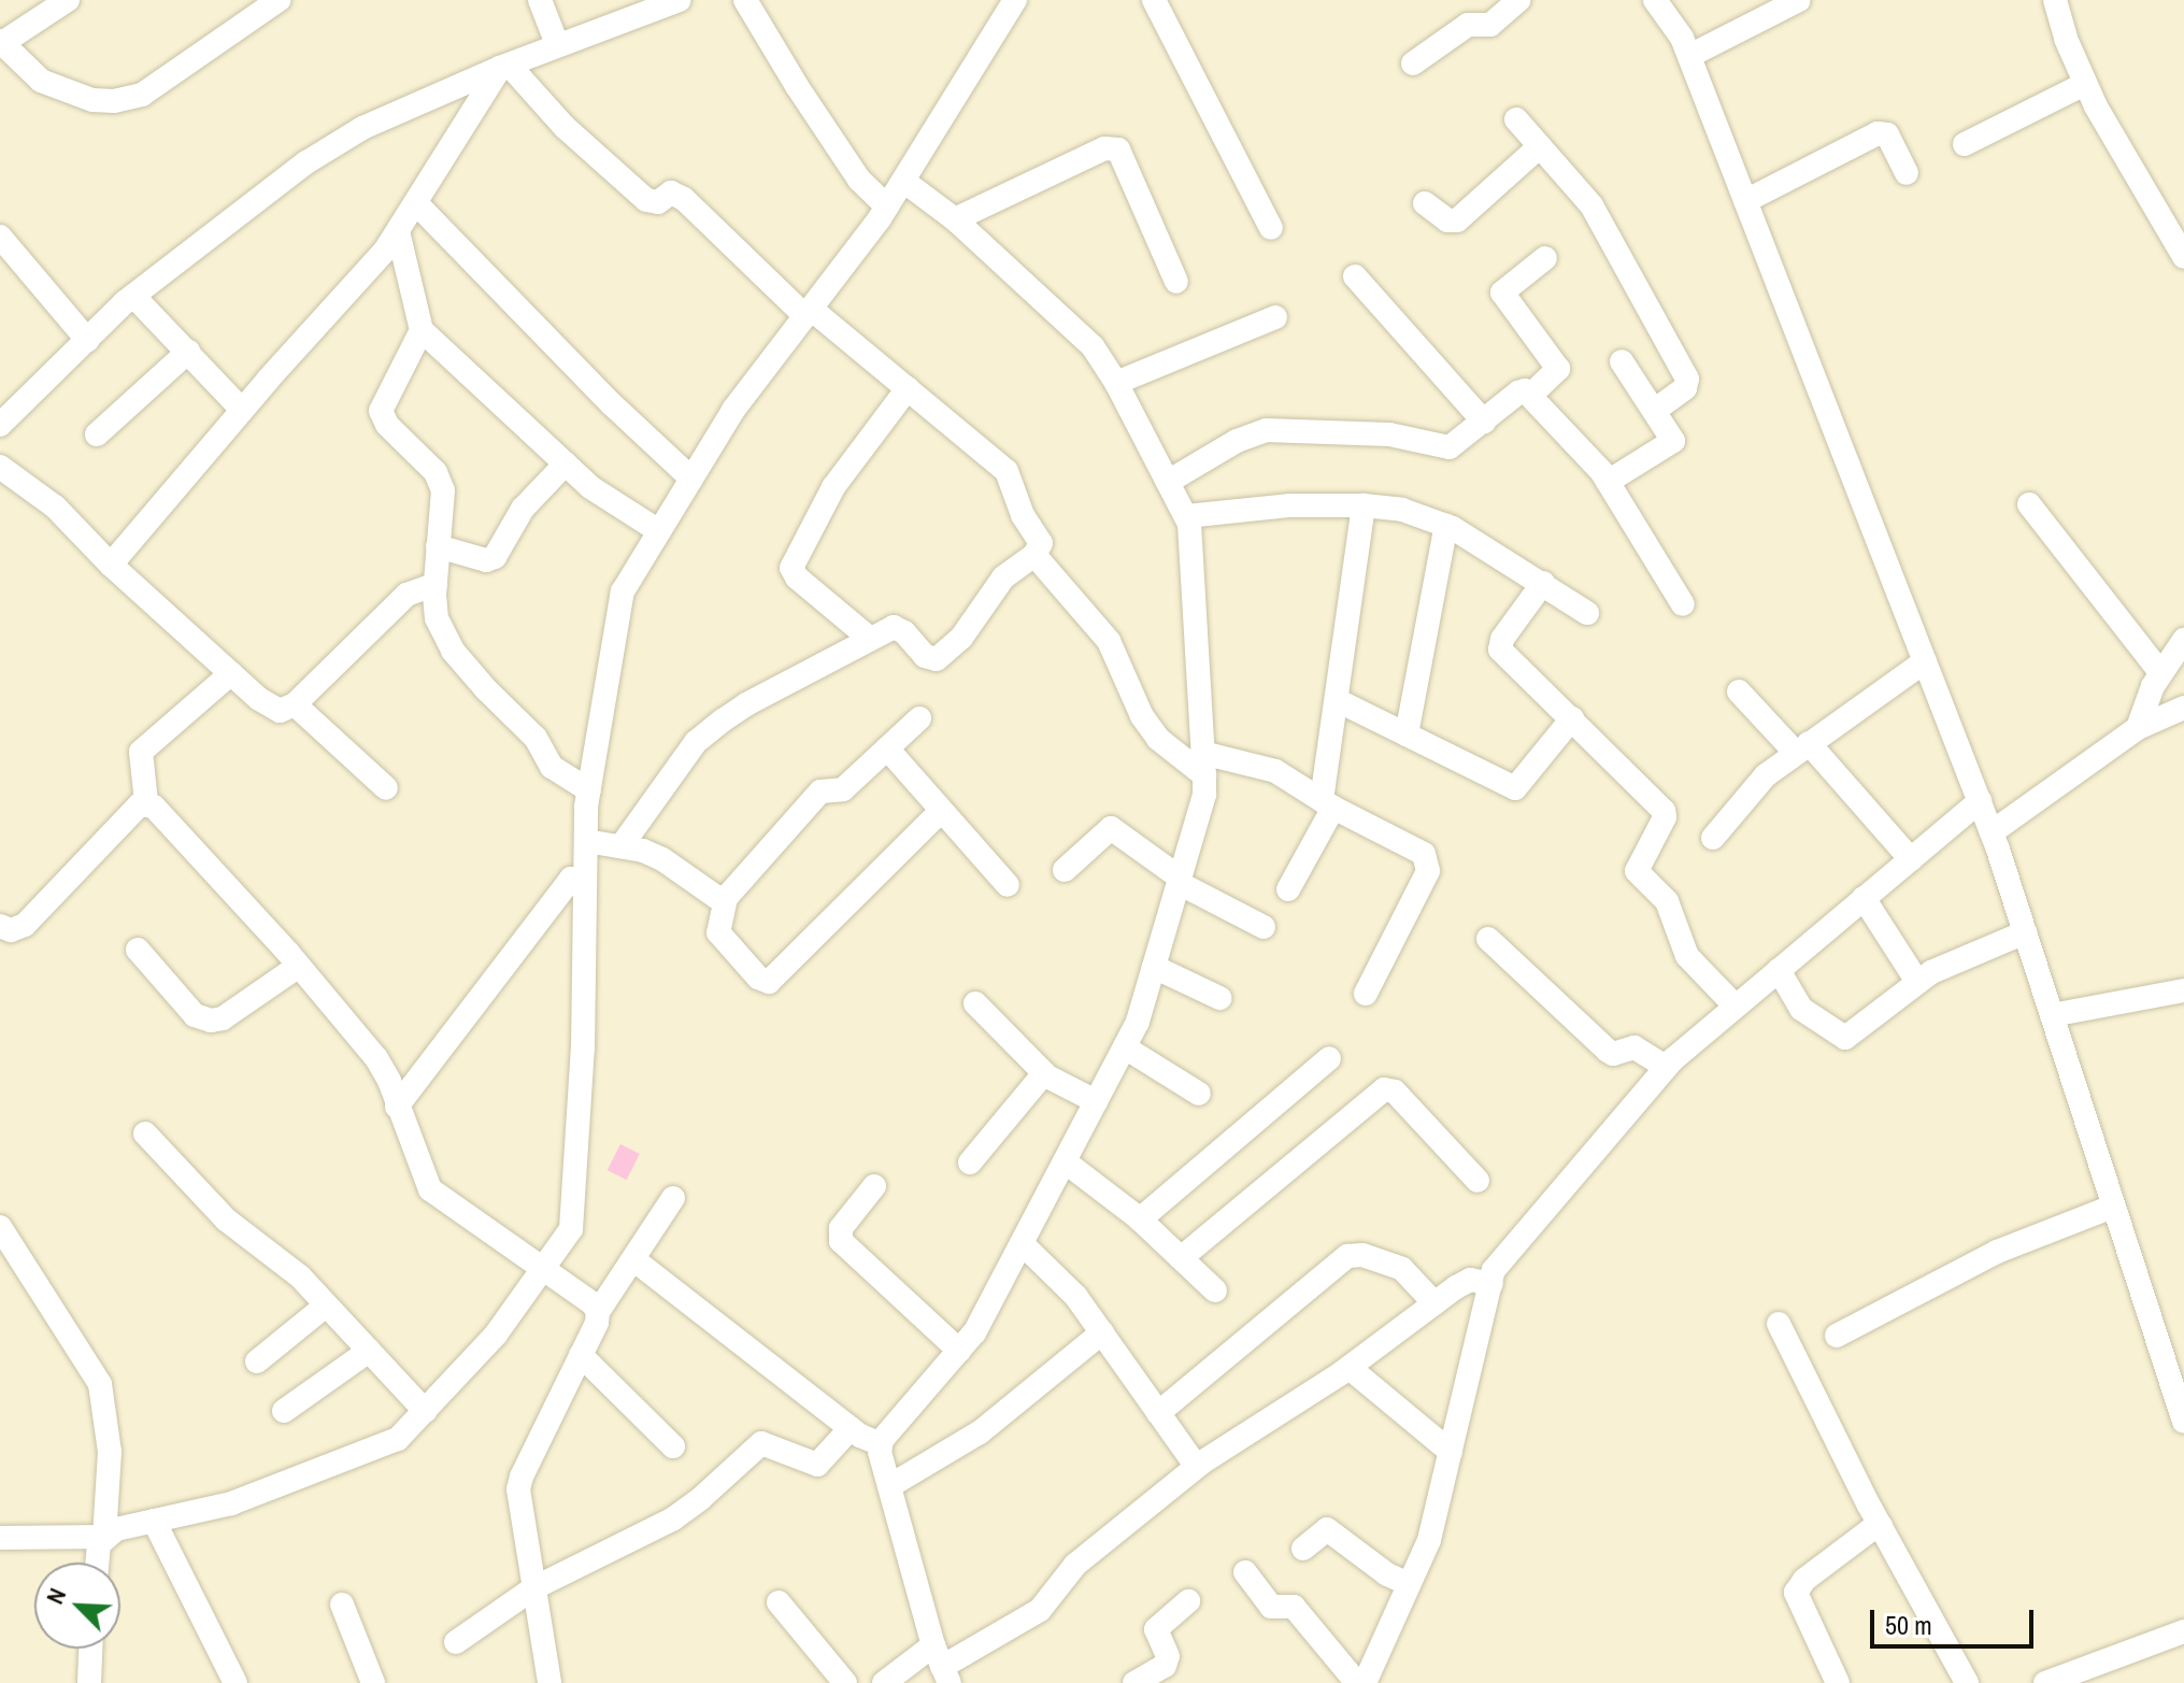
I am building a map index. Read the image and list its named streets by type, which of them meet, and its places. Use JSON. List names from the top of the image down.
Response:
{
  "scale_bar": "50 m",
  "north": "top left"
}
